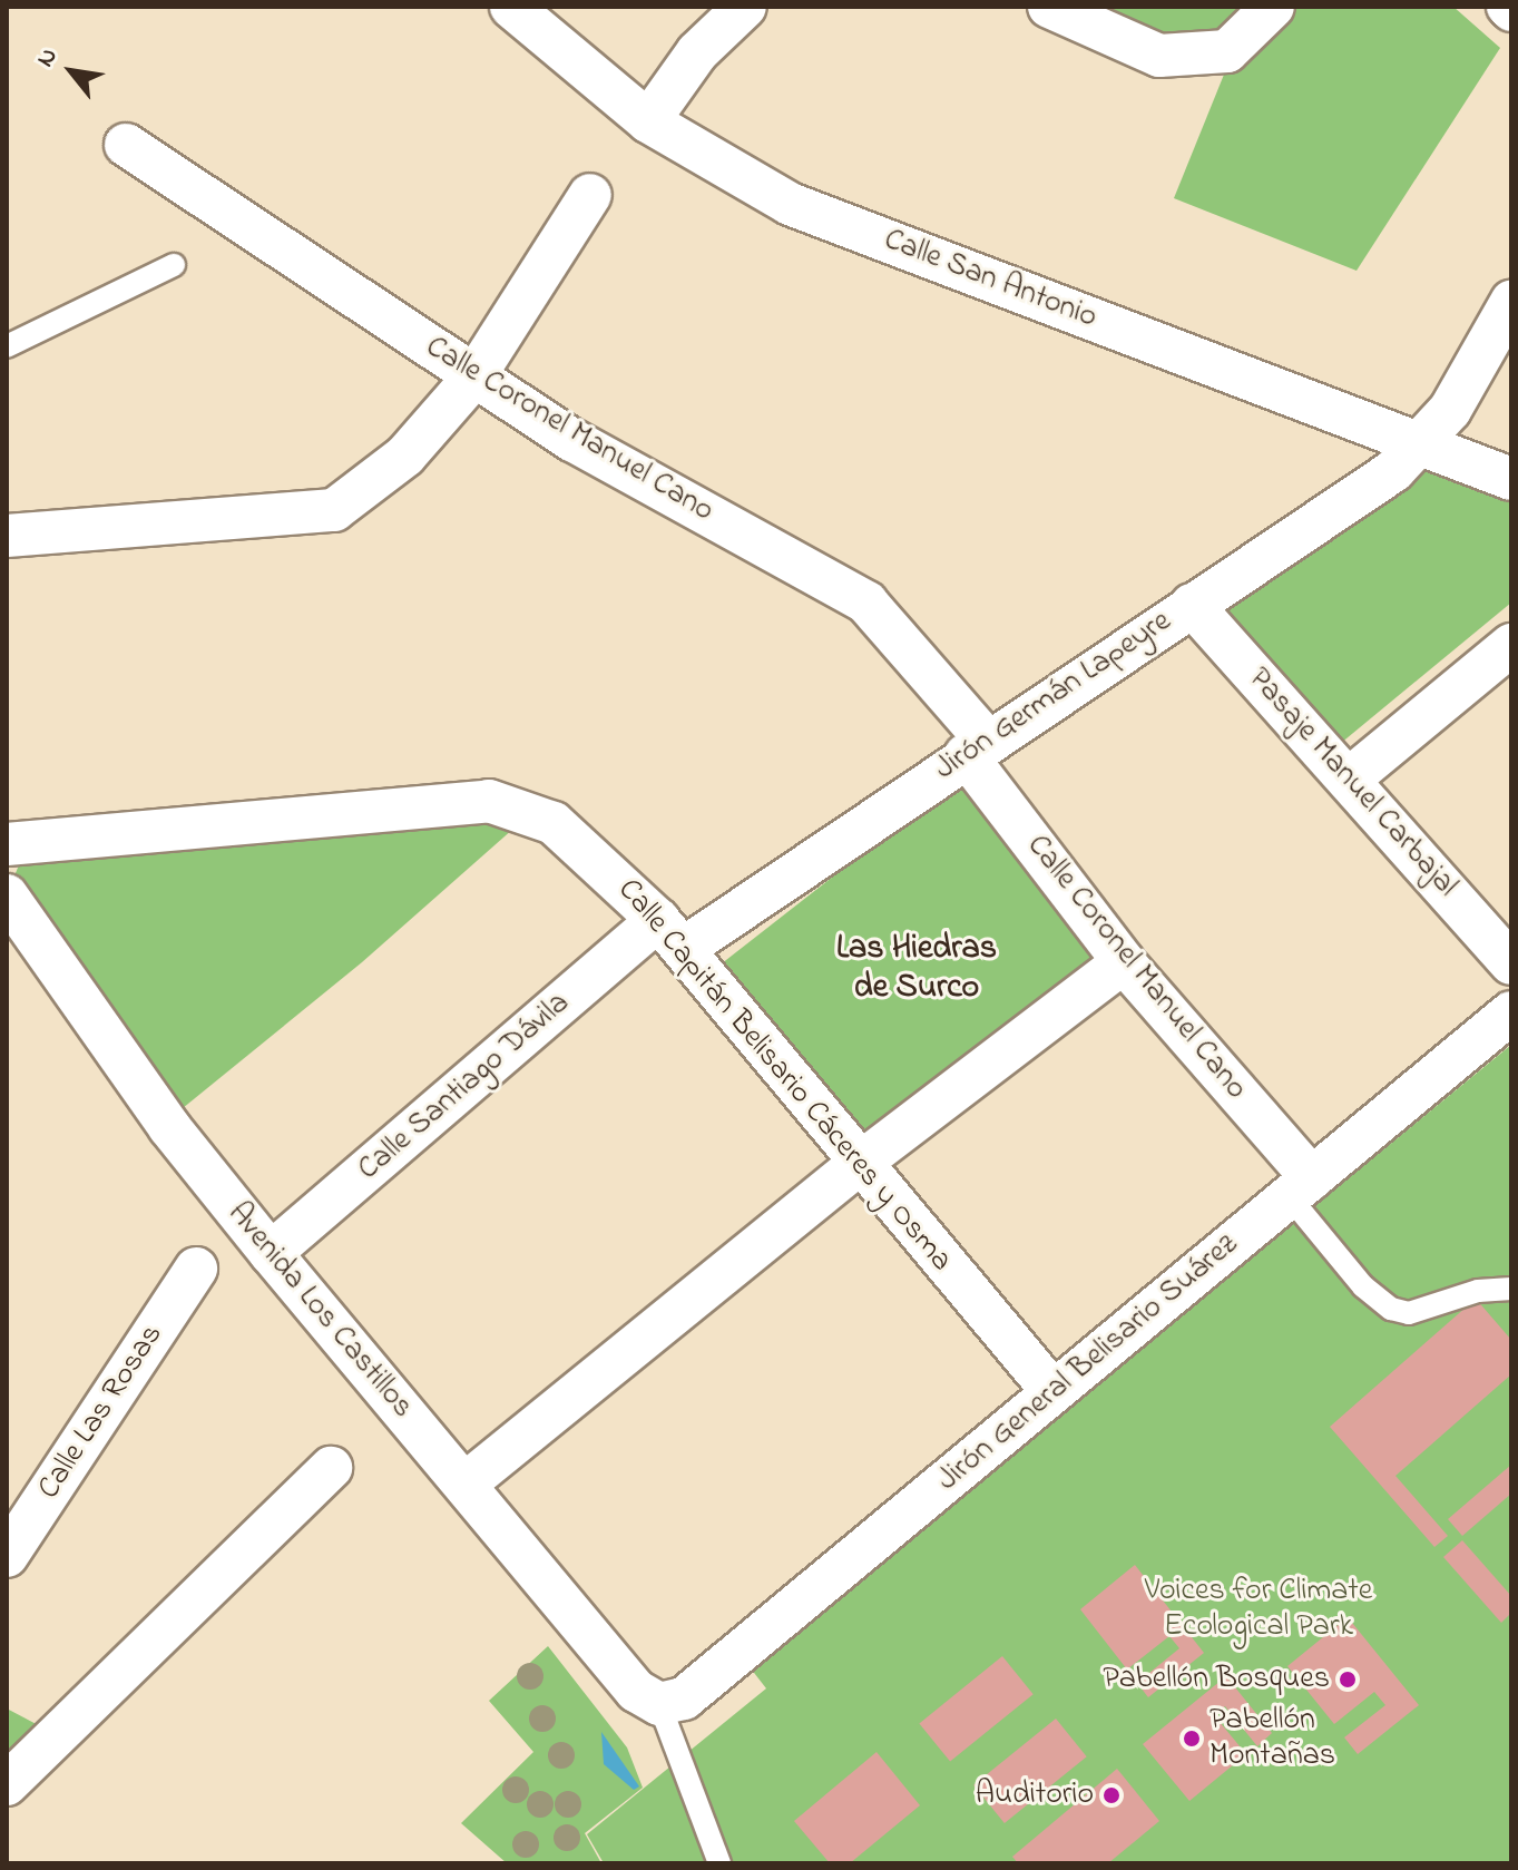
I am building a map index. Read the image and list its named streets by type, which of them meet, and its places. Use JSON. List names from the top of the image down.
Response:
{
  "streets": {
    "street": [
      "Calle San Antonio",
      "Calle Coronel Manuel Cano",
      "Jirón Germán Lapeyre",
      "Pasaje Manuel Carbajal",
      "Calle Capitán Belisario Cáceres y Osma",
      "Calle Santiago Dávila",
      "Avenida Los Castillos",
      "Jirón General Belisario Suárez",
      "Calle Las Rosas"
    ]
  },
  "crossings": [
    ["Calle San Antonio", "Jirón Germán Lapeyre"],
    ["Calle Coronel Manuel Cano", "Jirón Germán Lapeyre"],
    ["Calle Coronel Manuel Cano", "Jirón General Belisario Suárez"],
    ["Jirón Germán Lapeyre", "Pasaje Manuel Carbajal"],
    ["Jirón Germán Lapeyre", "Calle Capitán Belisario Cáceres y Osma"],
    ["Jirón Germán Lapeyre", "Calle Santiago Dávila"],
    ["Calle Capitán Belisario Cáceres y Osma", "Calle Santiago Dávila"],
    ["Calle Capitán Belisario Cáceres y Osma", "Jirón General Belisario Suárez"],
    ["Calle Santiago Dávila", "Avenida Los Castillos"],
    ["Avenida Los Castillos", "Jirón General Belisario Suárez"]
  ],
  "districts": ["Las Hiedras de Surco"],
  "parks": ["Voices for Climate Ecological Park"],
  "places": ["Pabellón Bosques", "Pabellón Montañas", "Auditorio"],
  "north": "top left"
}
